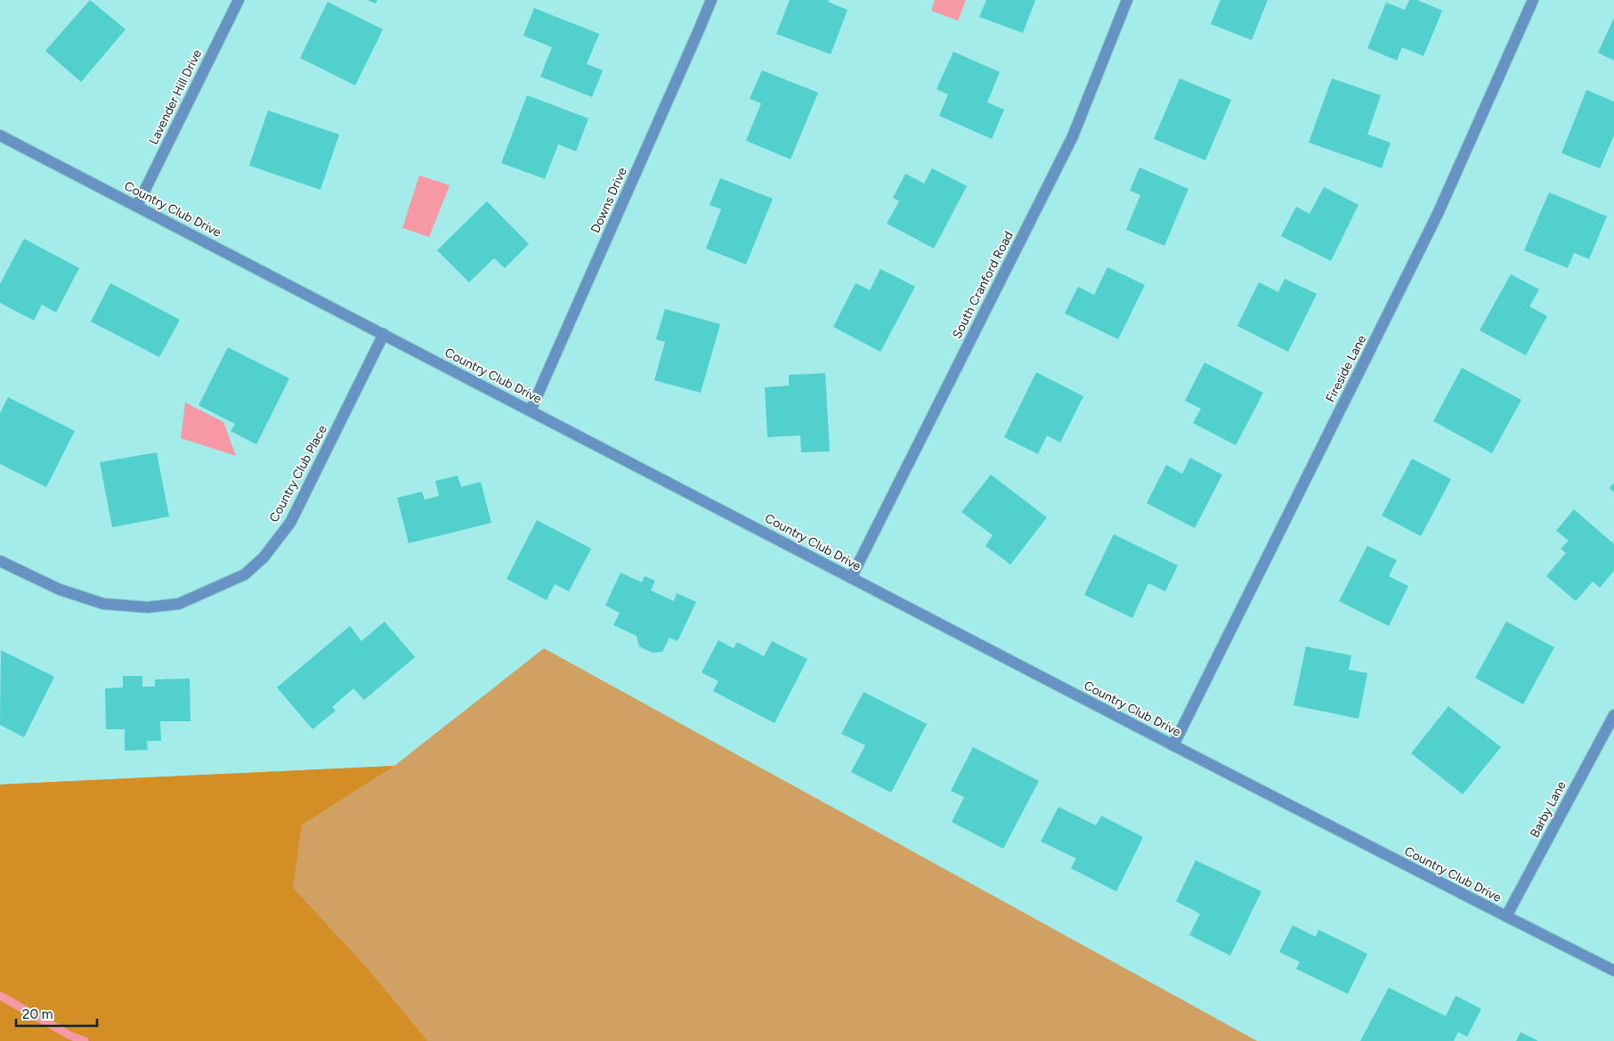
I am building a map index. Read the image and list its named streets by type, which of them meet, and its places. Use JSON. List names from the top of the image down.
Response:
{
  "streets": {
    "street": [
      "Lavender Hill Drive",
      "Downs Drive",
      "Country Club Drive",
      "South Cranford Road",
      "Fireside Lane",
      "Country Club Place",
      "Barby Lane"
    ]
  },
  "crossings": [
    ["Lavender Hill Drive", "Country Club Drive"],
    ["Downs Drive", "Country Club Drive"],
    ["Country Club Drive", "South Cranford Road"],
    ["Country Club Drive", "Fireside Lane"],
    ["Country Club Drive", "Country Club Place"],
    ["Country Club Drive", "Barby Lane"]
  ],
  "scale_bar": "20 m"
}
